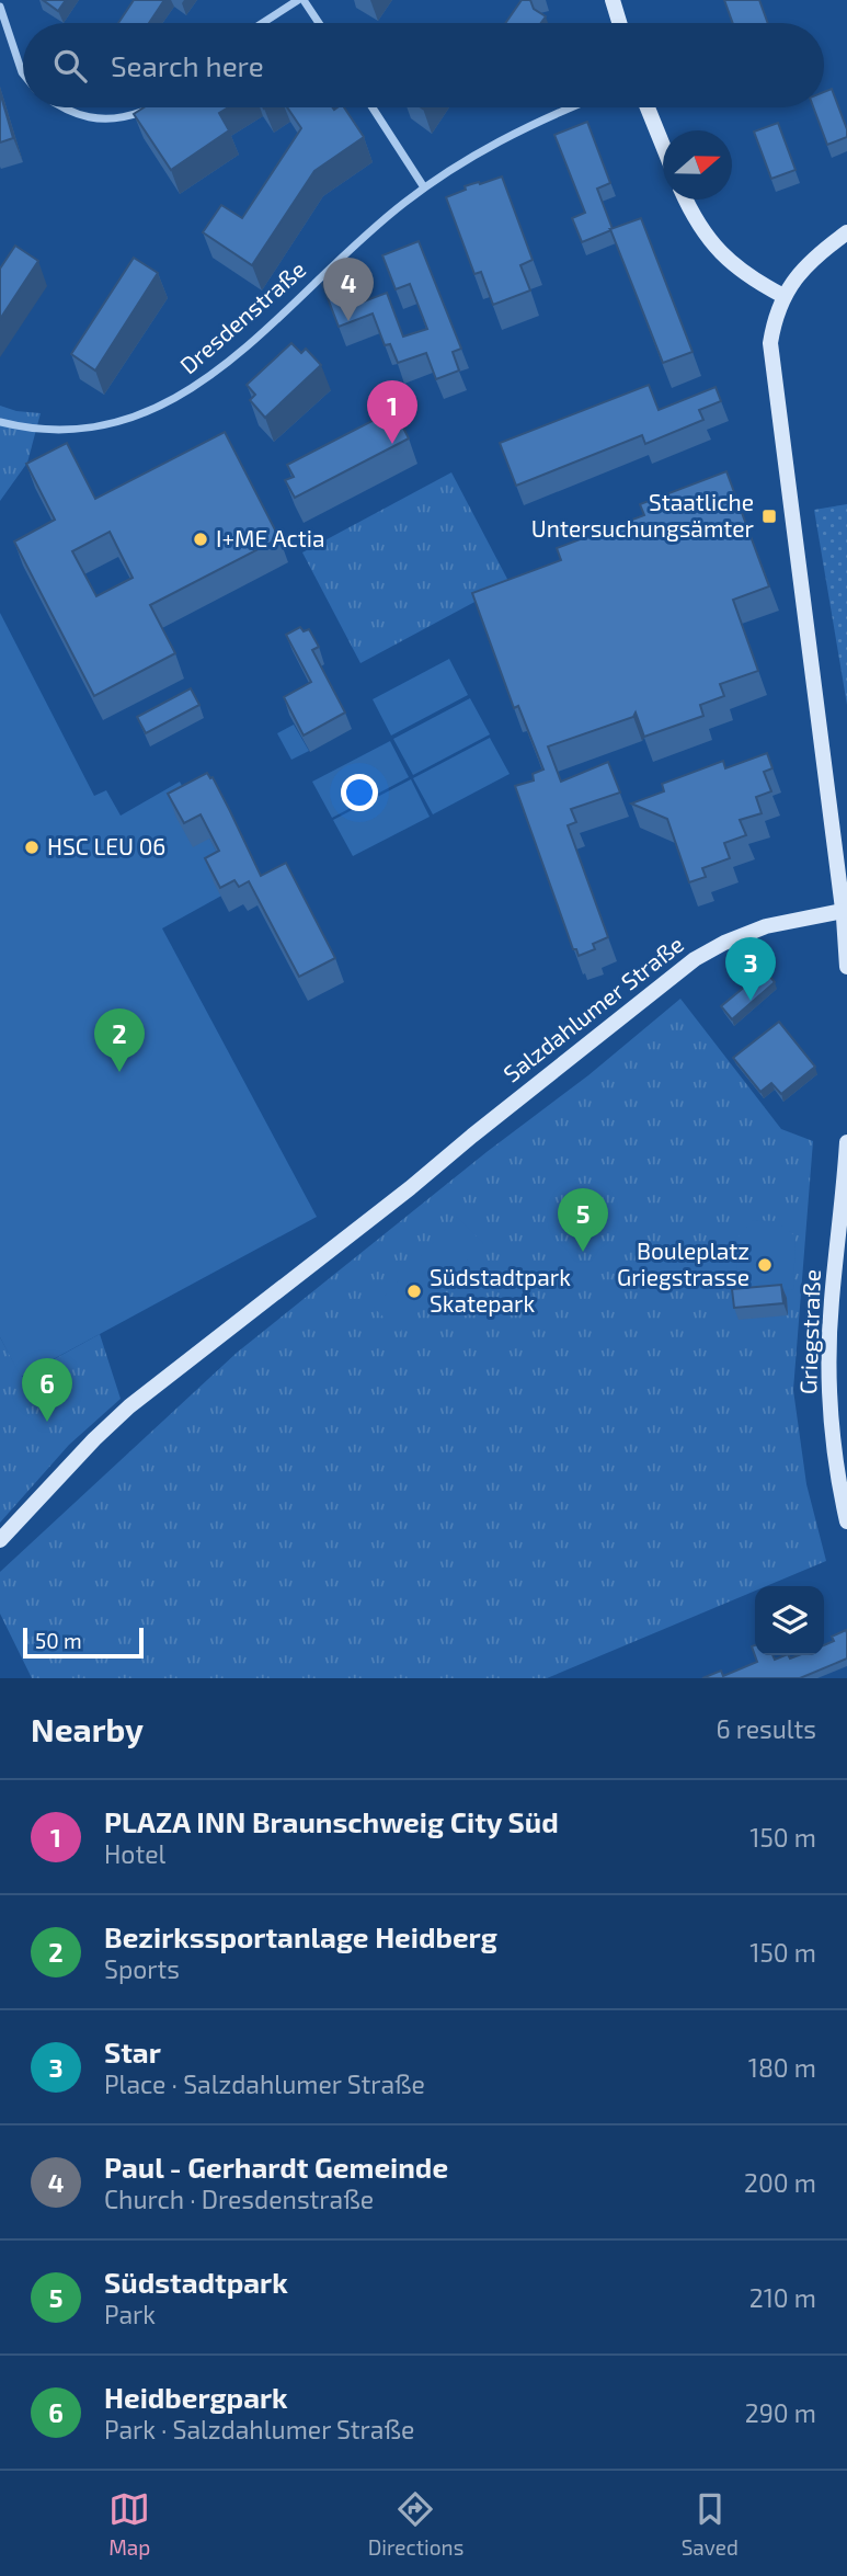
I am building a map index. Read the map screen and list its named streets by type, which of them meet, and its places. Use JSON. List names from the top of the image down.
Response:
{
  "streets": {
    "main road": ["Salzdahlumer Straße", "Griegstraße"],
    "street": ["Dresdenstraße"]
  },
  "places": {
    "transit": ["Staatliche Untersuchungsämter"],
    "other": [
      "I+ME Actia",
      "HSC LEU 06",
      "Bouleplatz Griegstrasse",
      "Südstadtpark Skatepark"
    ]
  },
  "scale_bar": "50 m",
  "north": "right",
  "page": {
    "search": "Search here",
    "pins": [
      "4",
      "1",
      "3",
      "2",
      "5",
      "6"
    ],
    "scale": "50 m",
    "heading": ["Nearby", "6 results"],
    "list": [
      {
        "mark": "1",
        "name": "PLAZA INN Braunschweig City Süd",
        "note": "Hotel",
        "value": "150 m"
      },
      {
        "mark": "2",
        "name": "Bezirkssportanlage Heidberg",
        "note": "Sports",
        "value": "150 m"
      },
      {
        "mark": "3",
        "name": "Star",
        "note": "Place · Salzdahlumer Straße",
        "value": "180 m"
      },
      {
        "mark": "4",
        "name": "Paul - Gerhardt Gemeinde",
        "note": "Church · Dresdenstraße",
        "value": "200 m"
      },
      {
        "mark": "5",
        "name": "Südstadtpark",
        "note": "Park",
        "value": "210 m"
      },
      {
        "mark": "6",
        "name": "Heidbergpark",
        "note": "Park · Salzdahlumer Straße",
        "value": "290 m"
      }
    ],
    "nav": ["Map", "Directions", "Saved"]
  }
}
